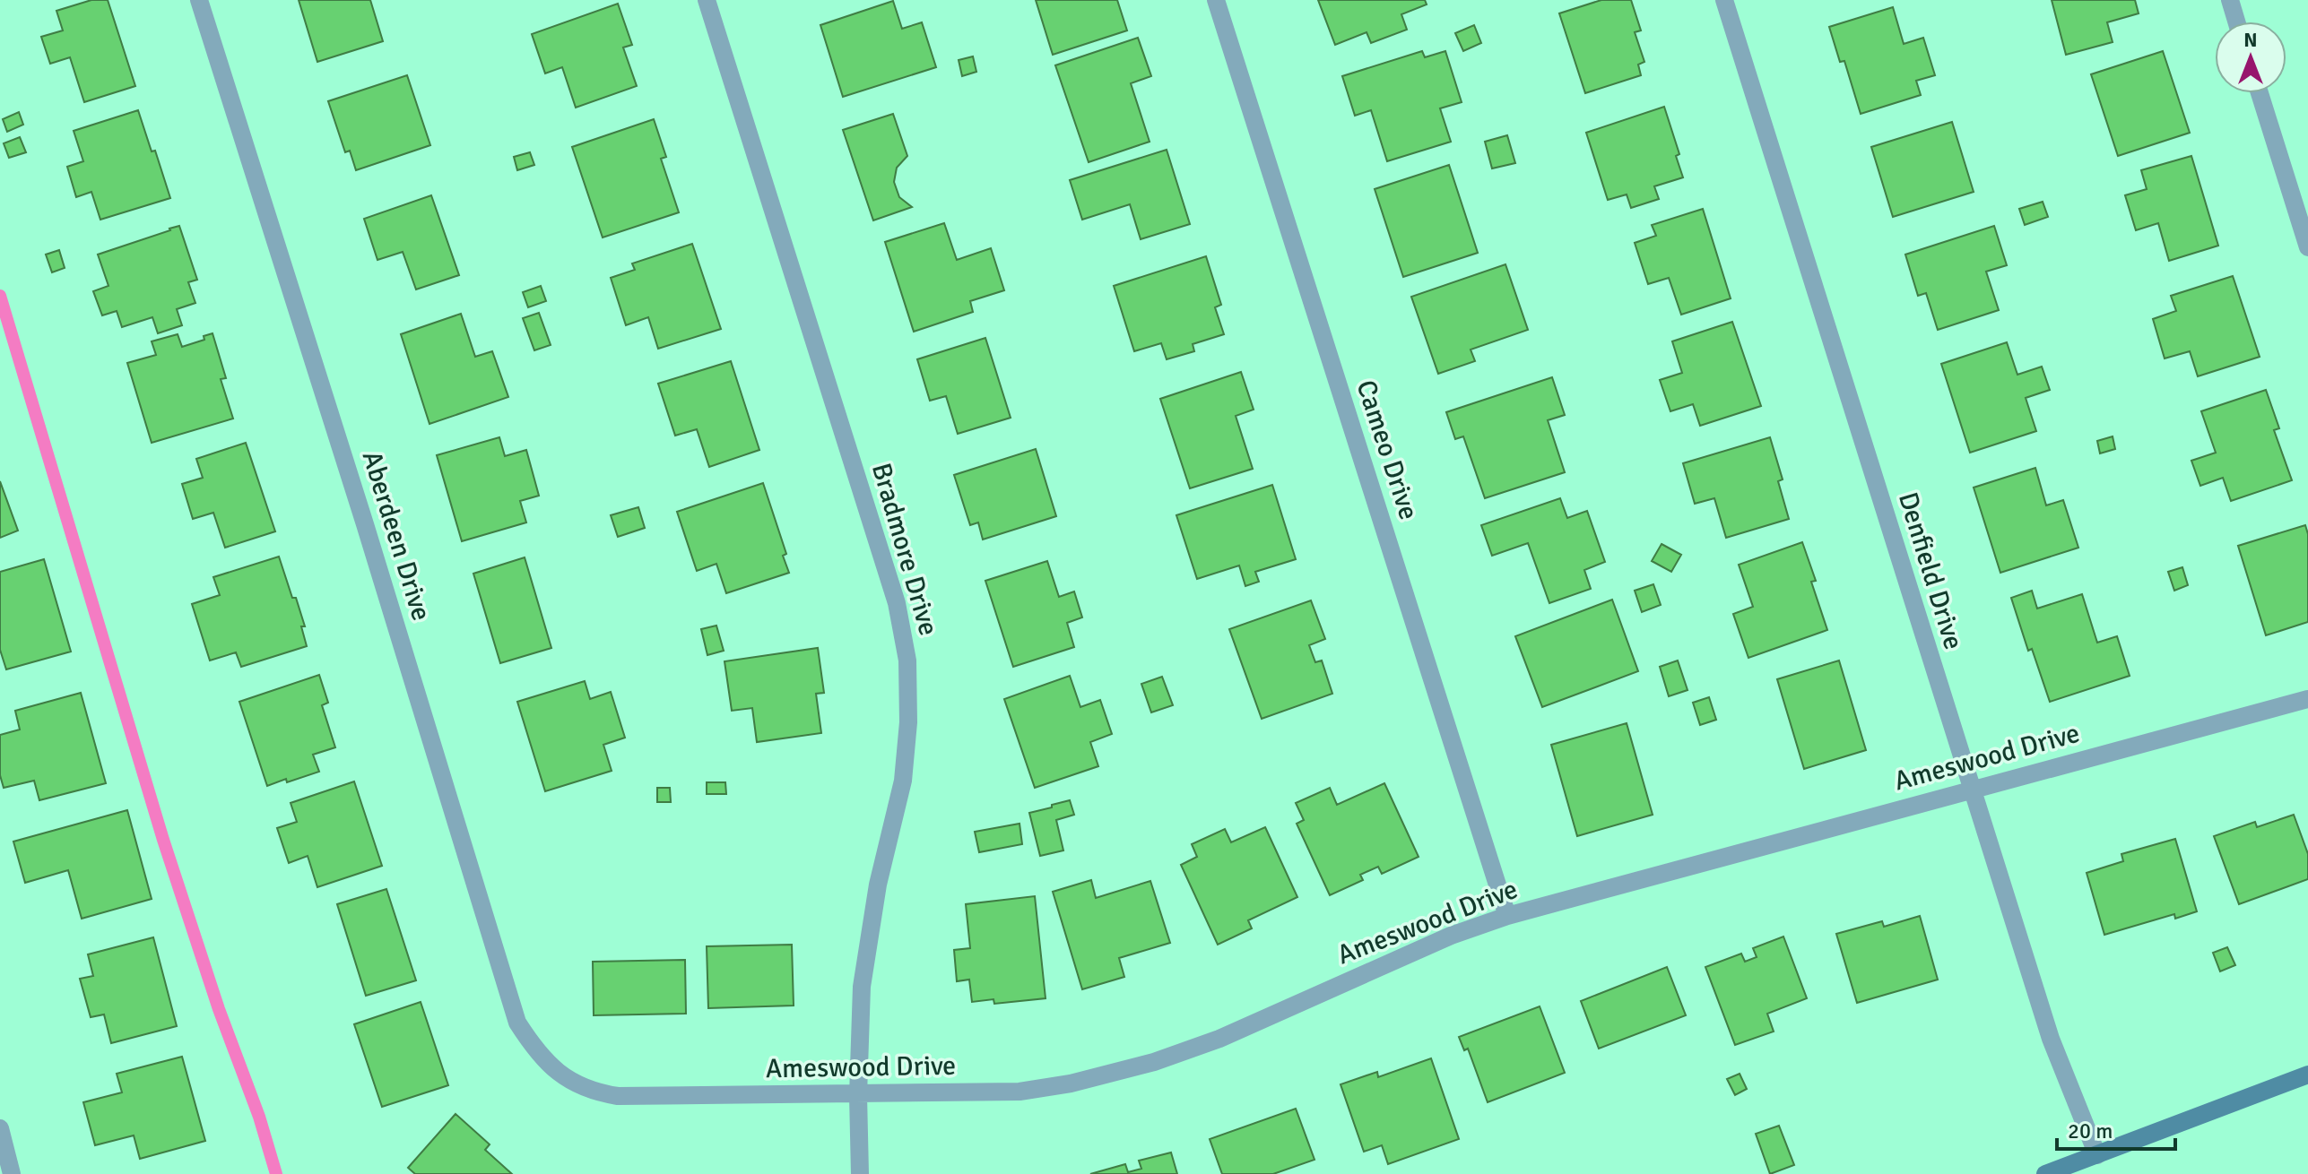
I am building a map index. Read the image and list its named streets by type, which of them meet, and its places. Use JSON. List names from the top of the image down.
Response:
{
  "streets": {
    "street": [
      "Cameo Drive",
      "Aberdeen Drive",
      "Bradmore Drive",
      "Denfield Drive",
      "Ameswood Drive"
    ]
  },
  "crossings": [
    ["Cameo Drive", "Ameswood Drive"],
    ["Aberdeen Drive", "Ameswood Drive"],
    ["Bradmore Drive", "Ameswood Drive"],
    ["Denfield Drive", "Ameswood Drive"]
  ],
  "scale_bar": "20 m",
  "north": "top"
}
